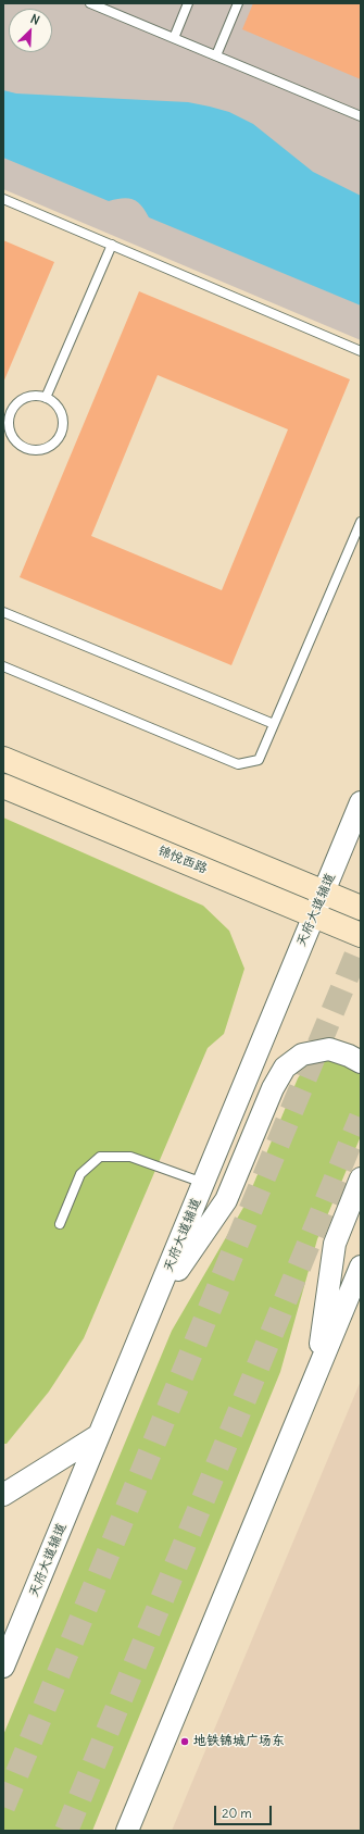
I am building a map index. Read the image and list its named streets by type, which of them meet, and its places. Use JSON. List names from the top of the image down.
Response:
{
  "streets": {
    "main road": ["锦悦西路"],
    "street": ["天府大道辅道"]
  },
  "crossings": [
    ["锦悦西路", "天府大道辅道"]
  ],
  "places": ["地铁锦城广场东"],
  "scale_bar": "20 m",
  "north": "top right"
}
